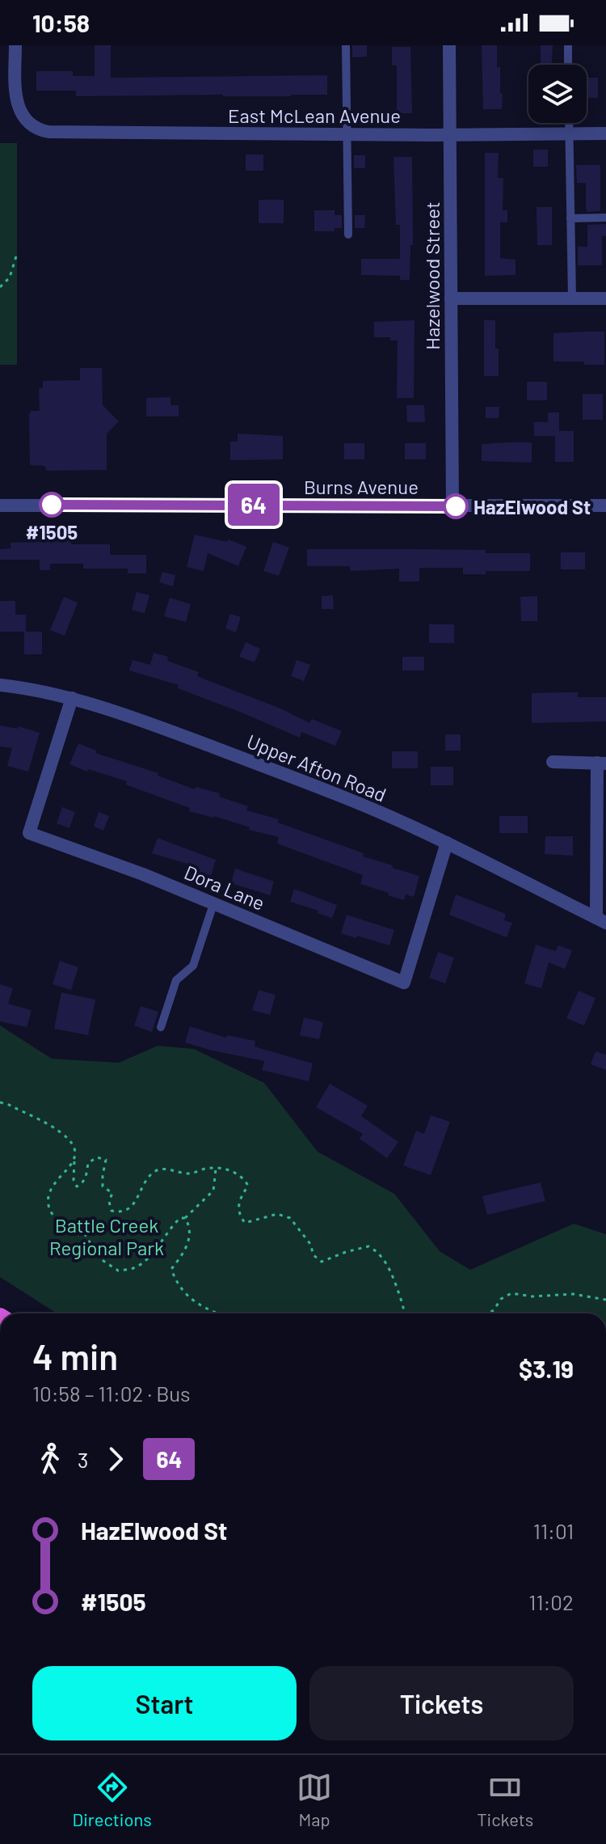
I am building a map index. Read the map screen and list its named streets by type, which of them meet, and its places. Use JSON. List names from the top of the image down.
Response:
{
  "streets": {
    "street": [
      "East McLean Avenue",
      "Hazelwood Street",
      "Burns Avenue",
      "Upper Afton Road",
      "Dora Lane"
    ]
  },
  "crossings": [
    ["East McLean Avenue", "Hazelwood Street"],
    ["Hazelwood Street", "Burns Avenue"],
    ["Upper Afton Road", "Dora Lane"]
  ],
  "parks": ["Battle Creek Regional Park"],
  "places": ["#1505", "HazElwood St"],
  "lines": ["bus line 64"],
  "page": {
    "status": "10:58",
    "on_map": "64",
    "heading": ["4 min", "10:58 – 11:02 · Bus", "$3.19"],
    "legs": ["3", "64"],
    "list": [
      {
        "name": "HazElwood St",
        "value": "11:01"
      },
      {
        "name": "#1505",
        "value": "11:02"
      }
    ],
    "buttons": ["Start", "Tickets"],
    "tabs": ["Directions", "Map", "Tickets"]
  }
}
